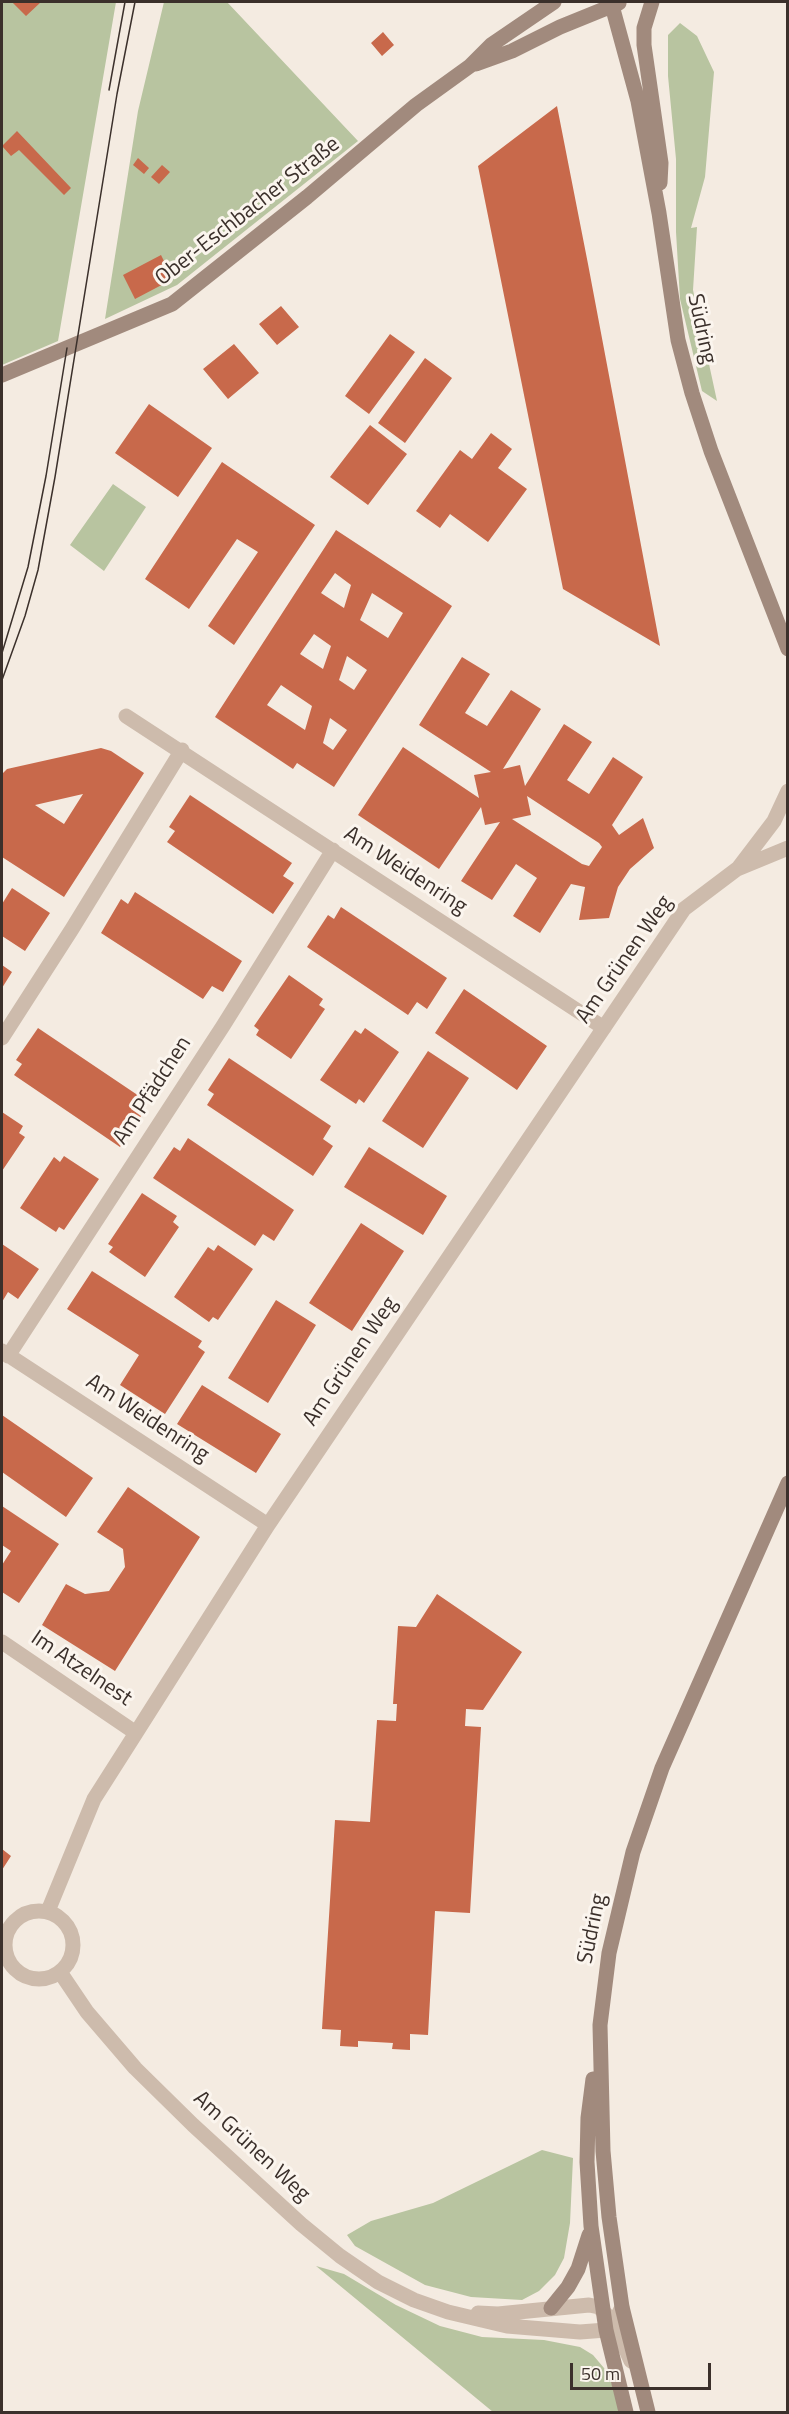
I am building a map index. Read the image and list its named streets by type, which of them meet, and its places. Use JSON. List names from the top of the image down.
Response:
{
  "streets": {
    "main road": ["Ober-Eschbacher Straße", "Südring"],
    "street": [
      "Am Weidenring",
      "Am Grünen Weg",
      "Am Pfädchen",
      "Im Atzelnest"
    ]
  },
  "crossings": [
    ["Am Weidenring", "Am Grünen Weg"],
    ["Am Weidenring", "Am Pfädchen"],
    ["Am Grünen Weg", "Im Atzelnest"]
  ],
  "scale_bar": "50 m"
}
